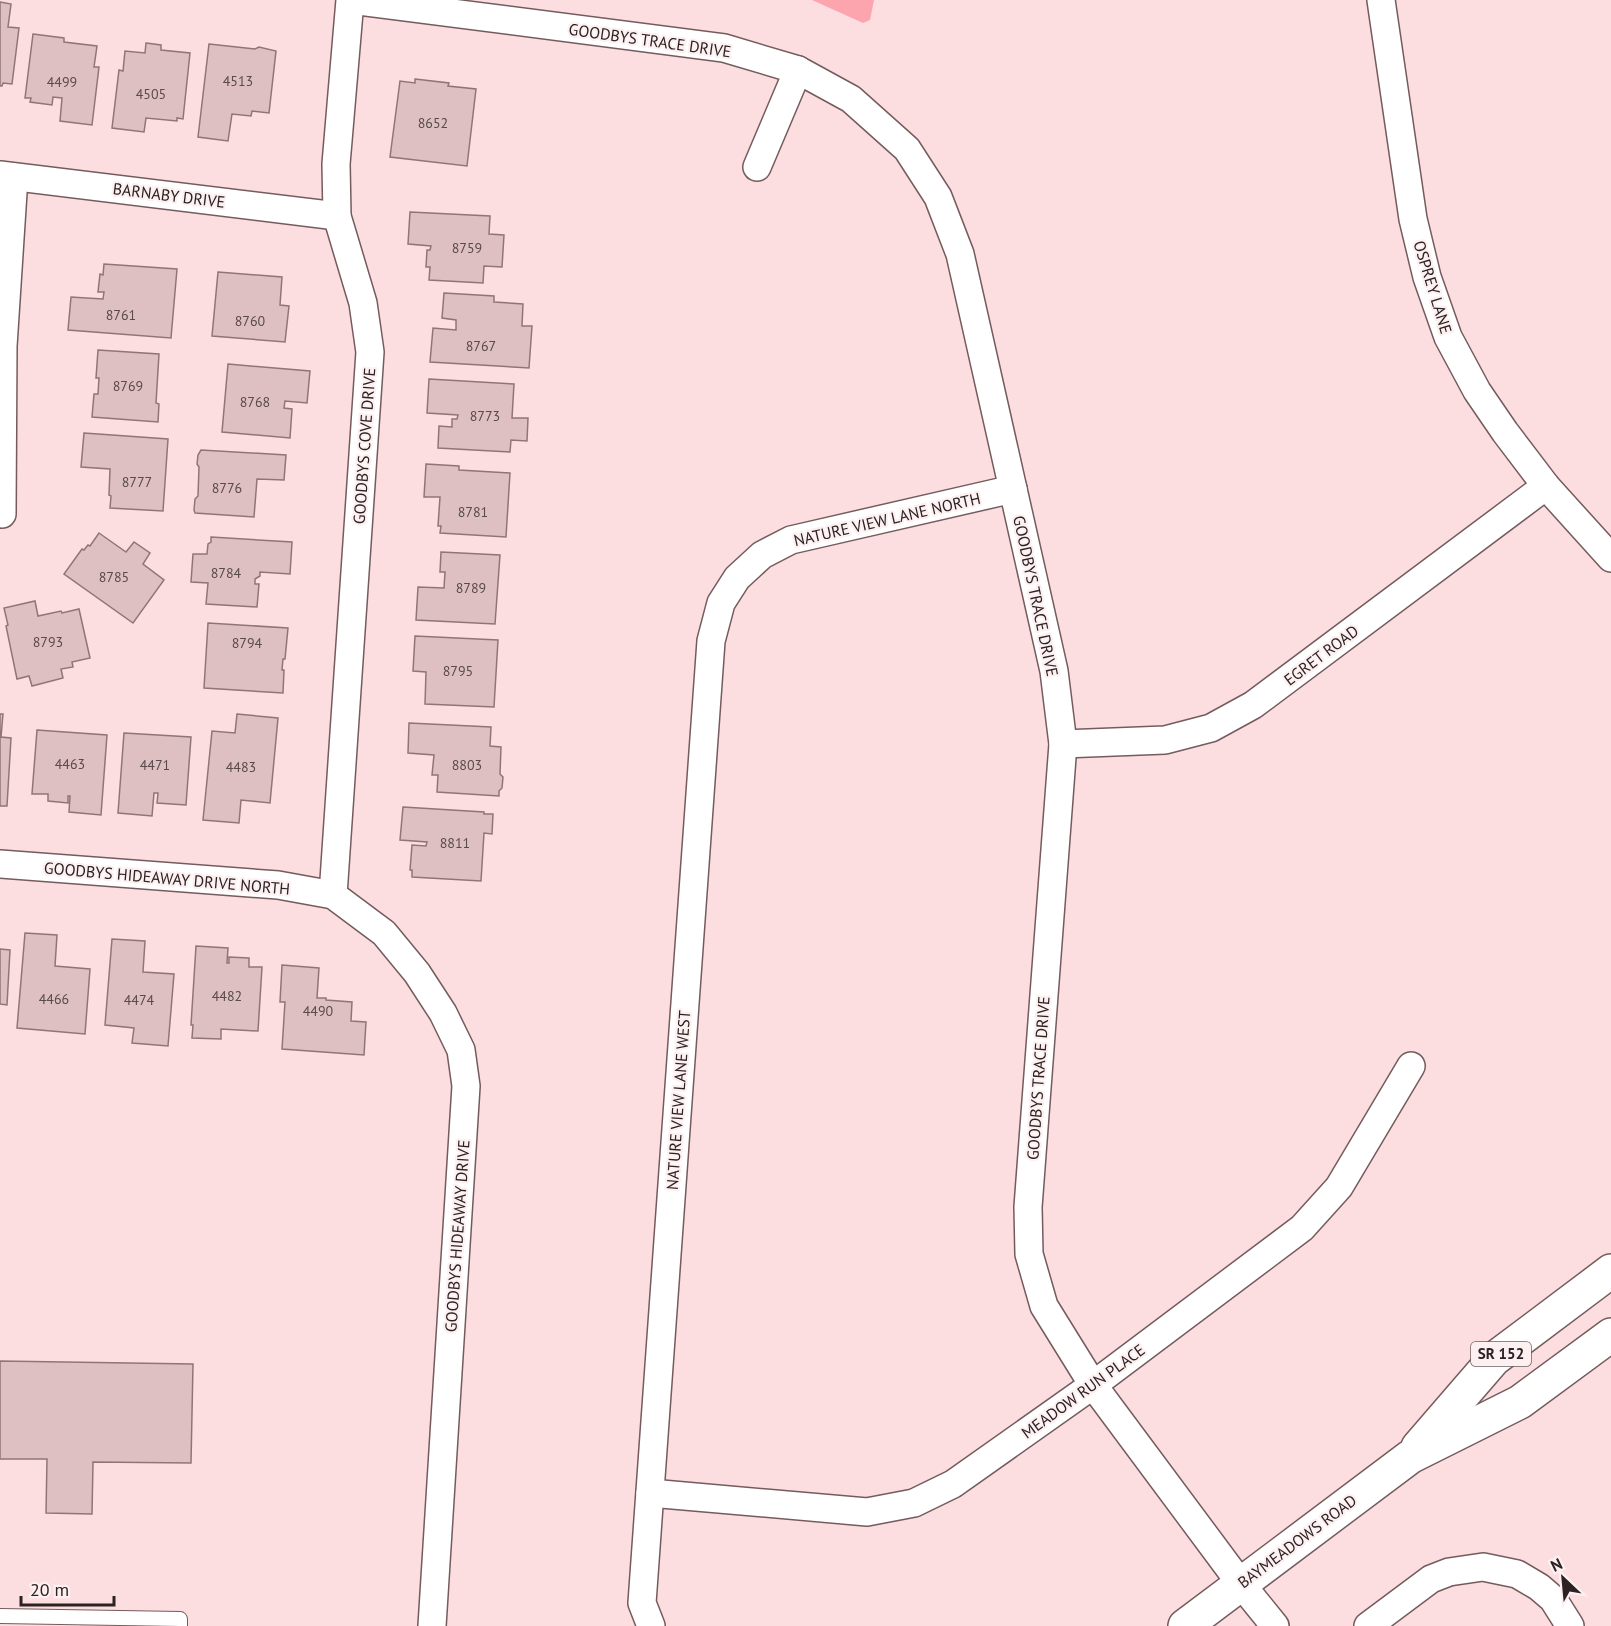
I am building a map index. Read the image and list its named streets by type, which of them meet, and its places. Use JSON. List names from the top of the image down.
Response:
{
  "streets": {
    "main road": ["SR 152", "BAYMEADOWS ROAD"],
    "street": [
      "GOODBYS TRACE DRIVE",
      "BARNABY DRIVE",
      "OSPREY LANE",
      "GOODBYS COVE DRIVE",
      "NATURE VIEW LANE NORTH",
      "EGRET ROAD",
      "GOODBYS HIDEAWAY DRIVE NORTH",
      "NATURE VIEW LANE WEST",
      "GOODBYS HIDEAWAY DRIVE",
      "MEADOW RUN PLACE"
    ]
  },
  "crossings": [
    ["GOODBYS TRACE DRIVE", "GOODBYS COVE DRIVE"],
    ["GOODBYS TRACE DRIVE", "NATURE VIEW LANE NORTH"],
    ["GOODBYS TRACE DRIVE", "EGRET ROAD"],
    ["GOODBYS TRACE DRIVE", "MEADOW RUN PLACE"],
    ["GOODBYS TRACE DRIVE", "BAYMEADOWS ROAD"],
    ["BARNABY DRIVE", "GOODBYS COVE DRIVE"],
    ["OSPREY LANE", "EGRET ROAD"],
    ["GOODBYS COVE DRIVE", "GOODBYS HIDEAWAY DRIVE NORTH"],
    ["GOODBYS COVE DRIVE", "GOODBYS HIDEAWAY DRIVE"],
    ["NATURE VIEW LANE NORTH", "NATURE VIEW LANE WEST"],
    ["GOODBYS HIDEAWAY DRIVE NORTH", "GOODBYS HIDEAWAY DRIVE"],
    ["NATURE VIEW LANE WEST", "MEADOW RUN PLACE"]
  ],
  "house_numbers": [
    "4513",
    "4499",
    "4505",
    "8652",
    "8759",
    "8761",
    "8760",
    "8767",
    "8769",
    "8768",
    "8773",
    "8777",
    "8776",
    "8781",
    "8784",
    "8785",
    "8789",
    "8793",
    "8794",
    "8795",
    "4463",
    "4471",
    "8803",
    "4483",
    "8811",
    "4482",
    "4466",
    "4474",
    "4490"
  ],
  "scale_bar": "20 m",
  "north": "top left"
}
